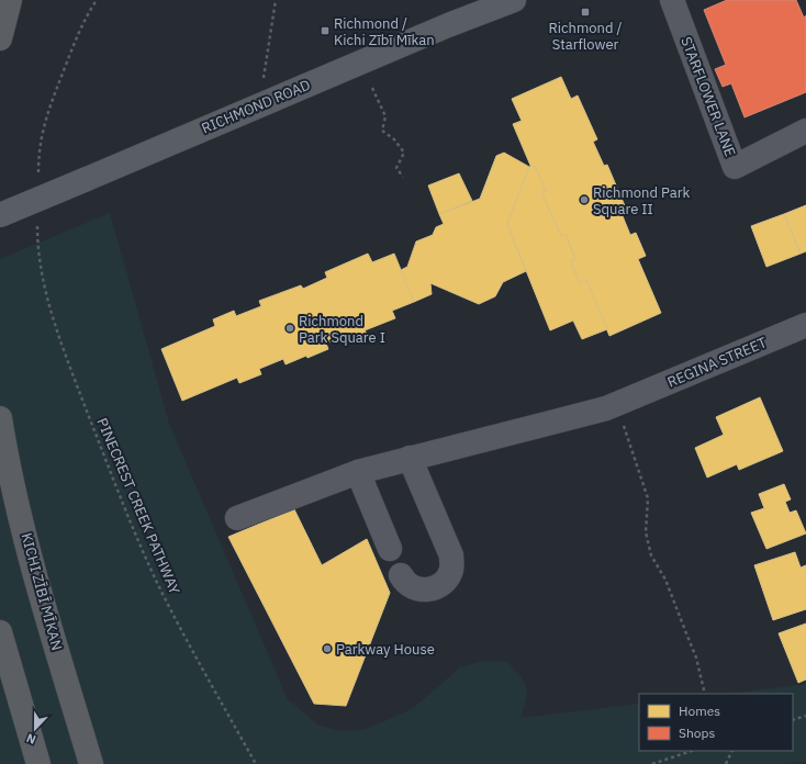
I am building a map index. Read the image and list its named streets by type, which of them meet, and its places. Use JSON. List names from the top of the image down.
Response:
{
  "streets": {
    "highway": ["KICHI ZĪBĪ MĪKAN"],
    "main road": ["RICHMOND ROAD"],
    "street": ["STARFLOWER LANE", "REGINA STREET"],
    "path": ["PINECREST CREEK PATHWAY"]
  },
  "places": {
    "transit": ["Richmond / Starflower", "Richmond / Kichi Zībī Mīkan"],
    "other": ["Richmond Park Square II", "Richmond Park Square I", "Parkway House"]
  },
  "legend": ["Homes", "Shops"],
  "north": "bottom"
}
